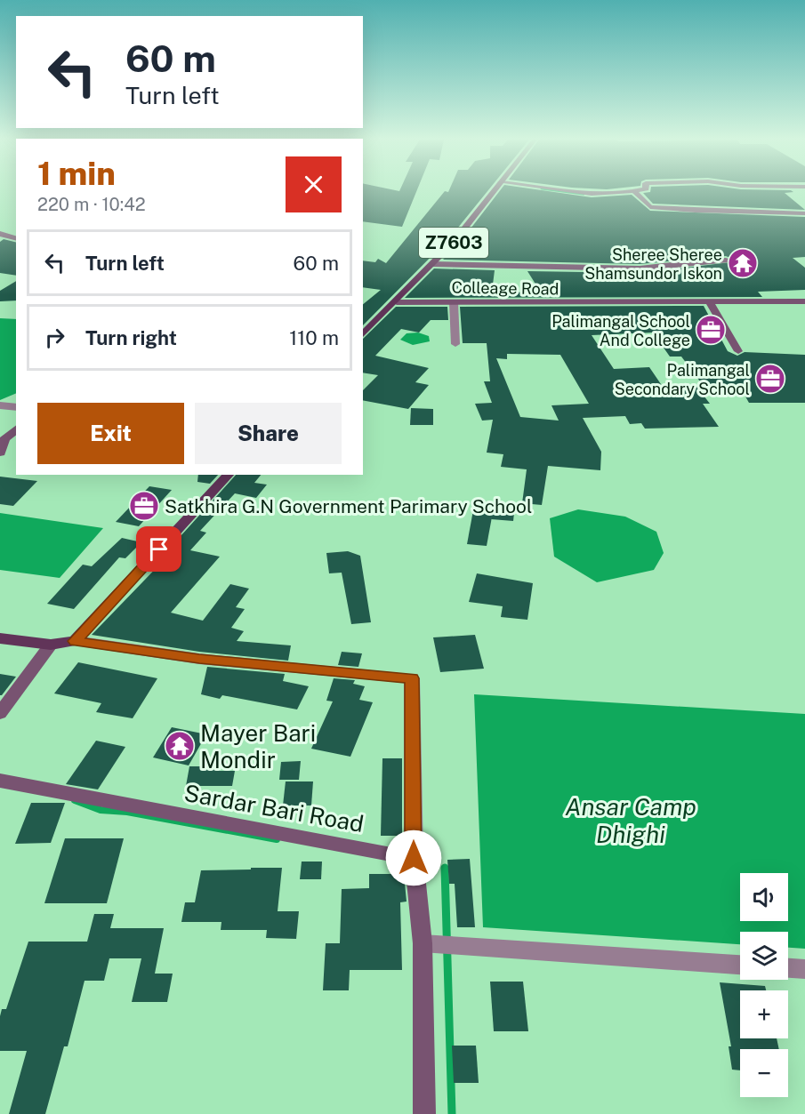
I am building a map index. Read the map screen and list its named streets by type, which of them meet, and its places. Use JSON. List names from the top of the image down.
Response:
{
  "streets": {
    "main road": ["Z7603"],
    "street": ["Colleage Road", "Sardar Bari Road"]
  },
  "crossings": [
    ["Z7603", "Colleage Road"]
  ],
  "water": ["Ansar Camp Dhighi"],
  "places": {
    "temple": ["Sheree Sheree Shamsundor Iskon", "Mayer Bari Mondir"],
    "office": ["Palimangal School And College", "Palimangal Secondary School", "Satkhira G.N Government Parimary School"]
  },
  "page": {
    "turn": ["60 m", "Turn left"],
    "heading": ["1 min", "220 m · 10:42"],
    "list": [
      {
        "name": "Turn left",
        "value": "60 m"
      },
      {
        "name": "Turn right",
        "value": "110 m"
      }
    ],
    "buttons": ["Exit", "Share"],
    "map_buttons": ["+", "−"]
  }
}
